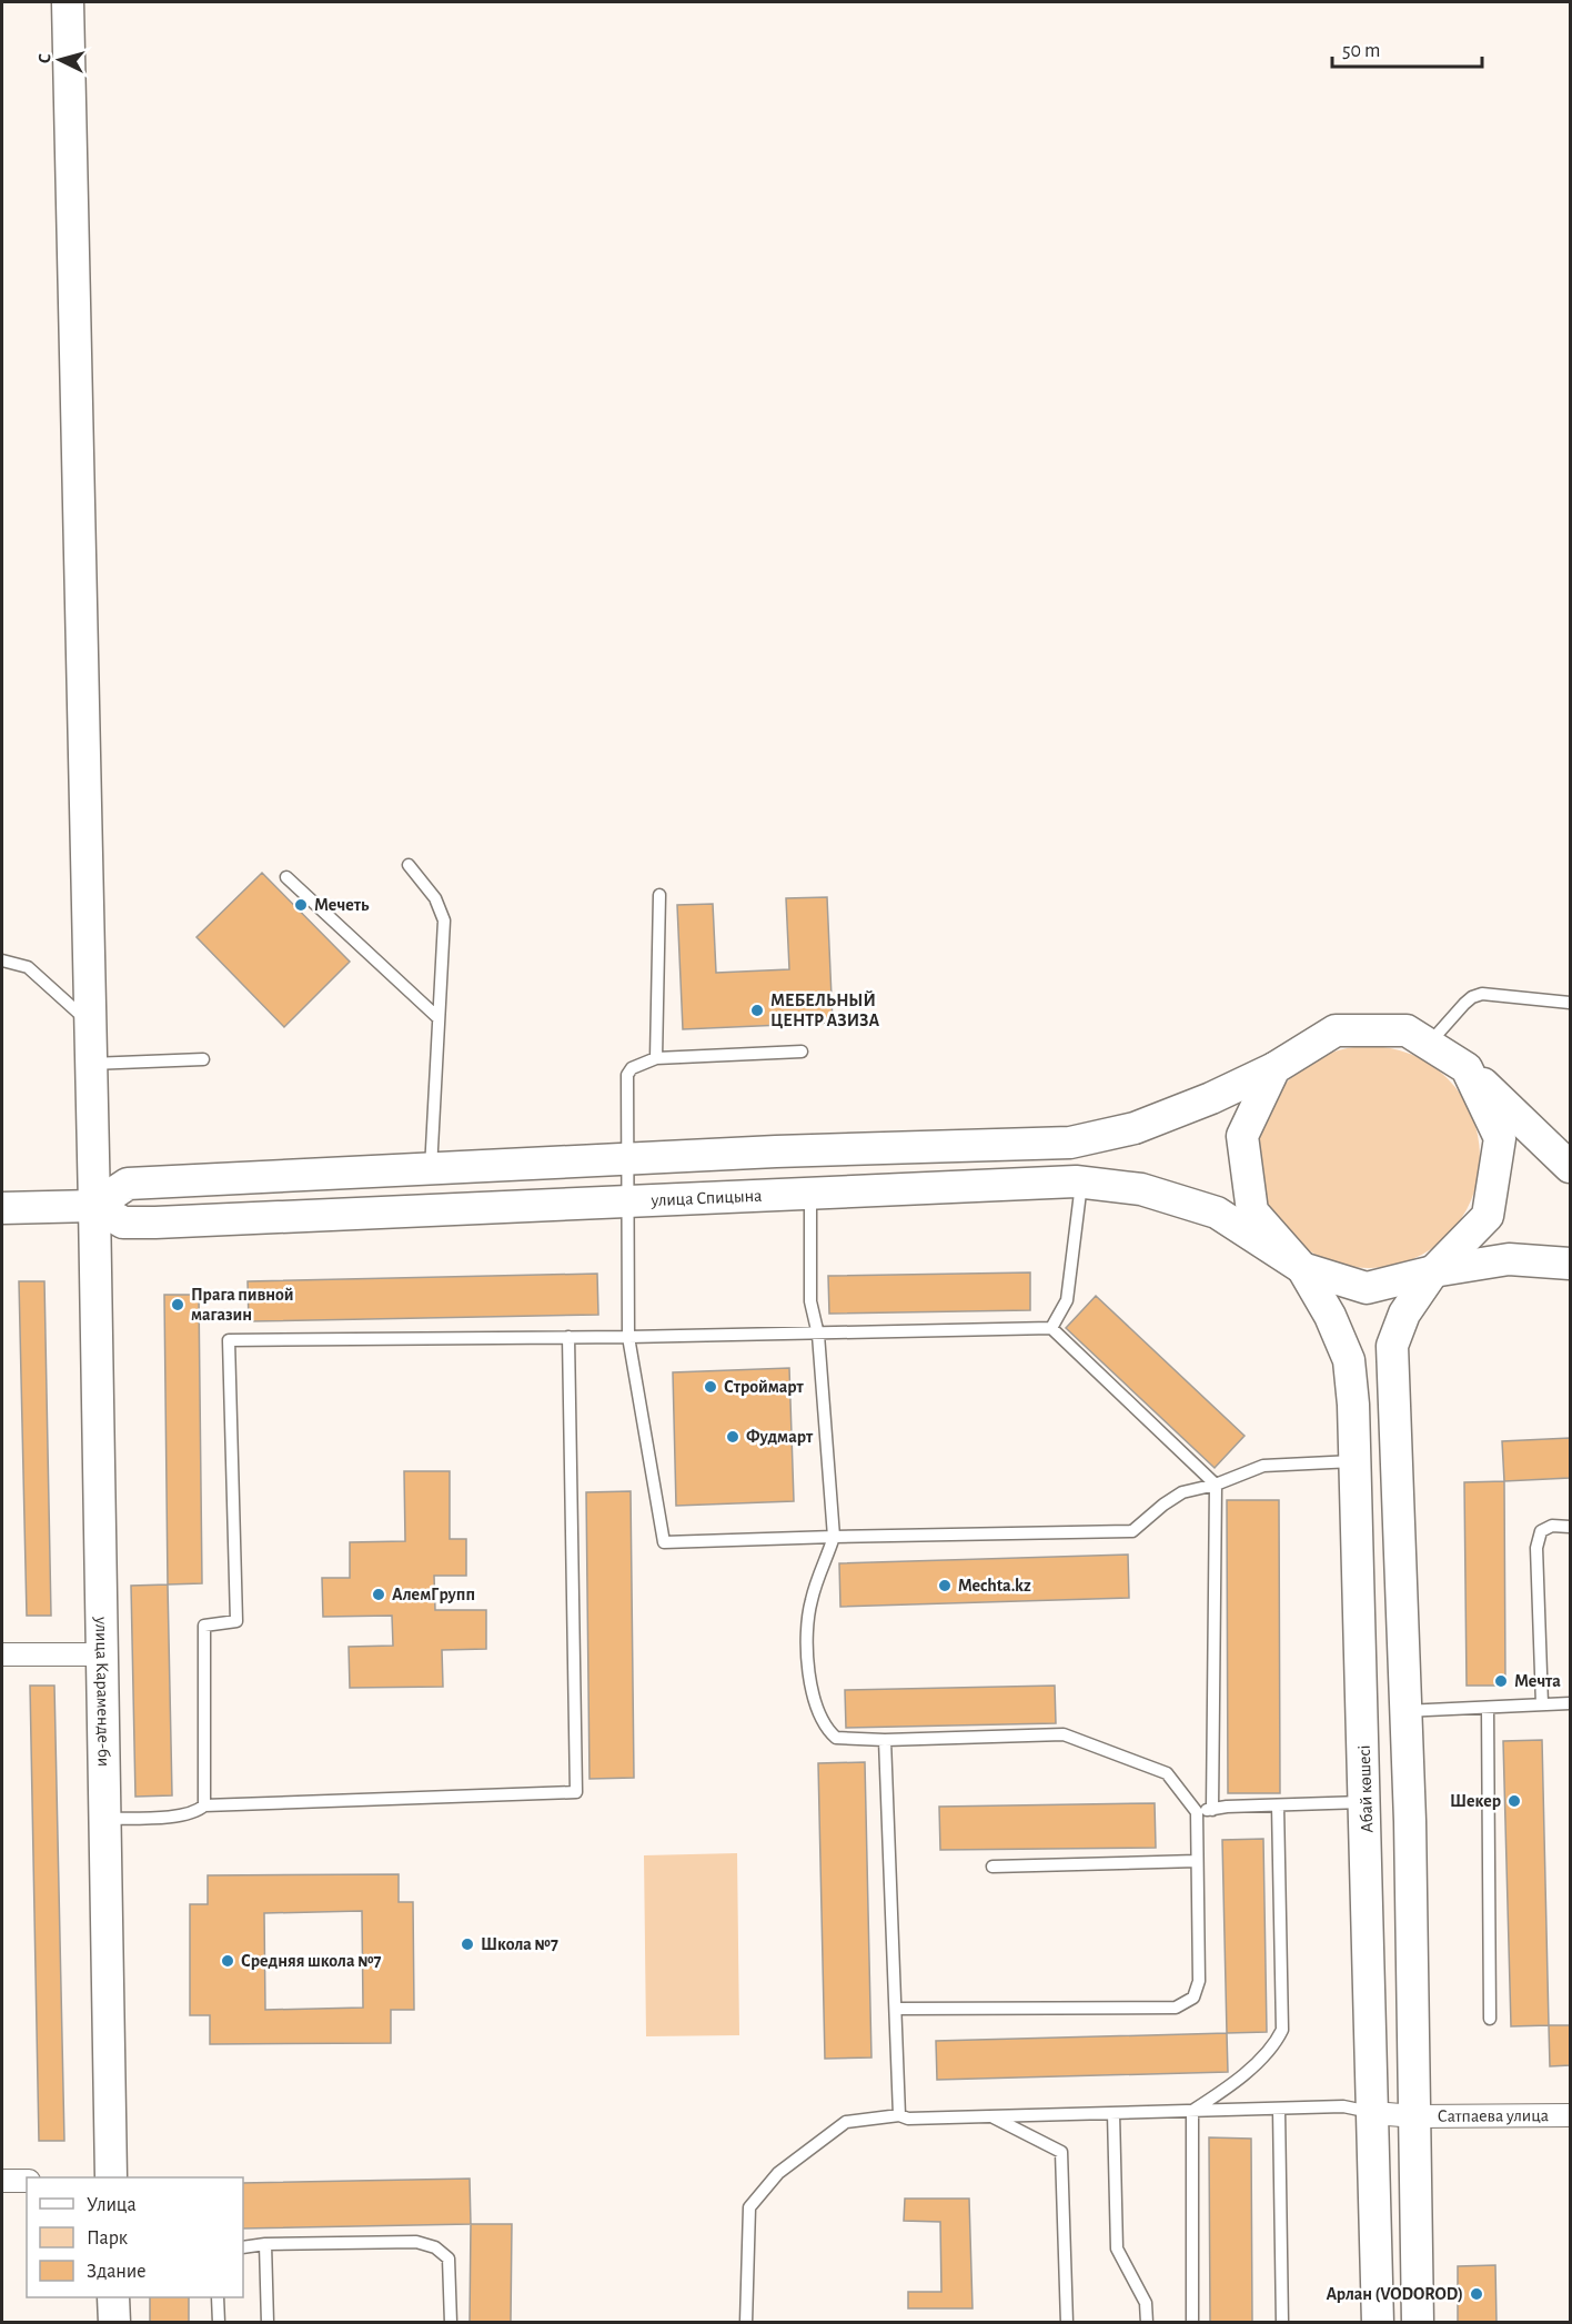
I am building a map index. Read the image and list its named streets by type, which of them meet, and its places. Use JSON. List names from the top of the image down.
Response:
{
  "streets": {
    "street": [
      "улица Спицына",
      "улица Караменде-би",
      "Абай көшесі",
      "Сатпаева улица"
    ]
  },
  "crossings": [
    ["улица Спицына", "улица Караменде-би"],
    ["улица Спицына", "Абай көшесі"],
    ["Абай көшесі", "Сатпаева улица"]
  ],
  "places": [
    "Мечеть",
    "МЕБЕЛЬНЫЙ ЦЕНТР АЗИЗА",
    "Прага пивной магазин",
    "Строймарт",
    "Фудмарт",
    "Mechta.kz",
    "АлемГрупп",
    "Мечта",
    "Шекер",
    "Школа №7",
    "Средняя школа №7",
    "Арлан (VODOROD)"
  ],
  "legend": ["Улица", "Парк", "Здание"],
  "scale_bar": "50 m",
  "north": "left"
}
